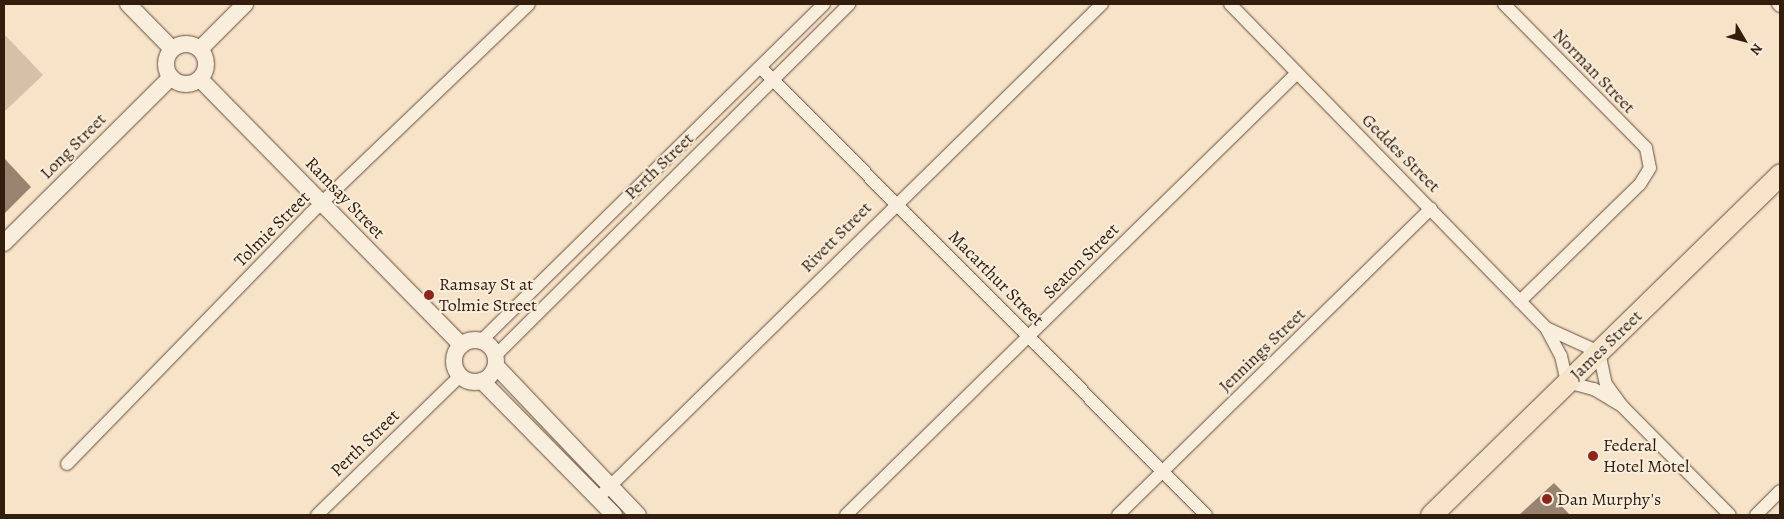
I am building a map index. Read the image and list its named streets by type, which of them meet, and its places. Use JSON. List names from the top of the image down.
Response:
{
  "streets": {
    "highway": ["James Street"],
    "street": [
      "Norman Street",
      "Long Street",
      "Geddes Street",
      "Perth Street",
      "Ramsay Street",
      "Tolmie Street",
      "Rivett Street",
      "Seaton Street",
      "Macarthur Street",
      "Jennings Street"
    ]
  },
  "crossings": [
    ["Norman Street", "Geddes Street"],
    ["Long Street", "Ramsay Street"],
    ["Geddes Street", "Seaton Street"],
    ["Geddes Street", "James Street"],
    ["Geddes Street", "Jennings Street"],
    ["Perth Street", "Ramsay Street"],
    ["Perth Street", "Macarthur Street"],
    ["Ramsay Street", "Tolmie Street"],
    ["Rivett Street", "Macarthur Street"],
    ["Seaton Street", "Macarthur Street"],
    ["Macarthur Street", "Jennings Street"]
  ],
  "places": ["Ramsay St at Tolmie Street", "Federal Hotel Motel", "Dan Murphy's"],
  "north": "bottom right"
}
